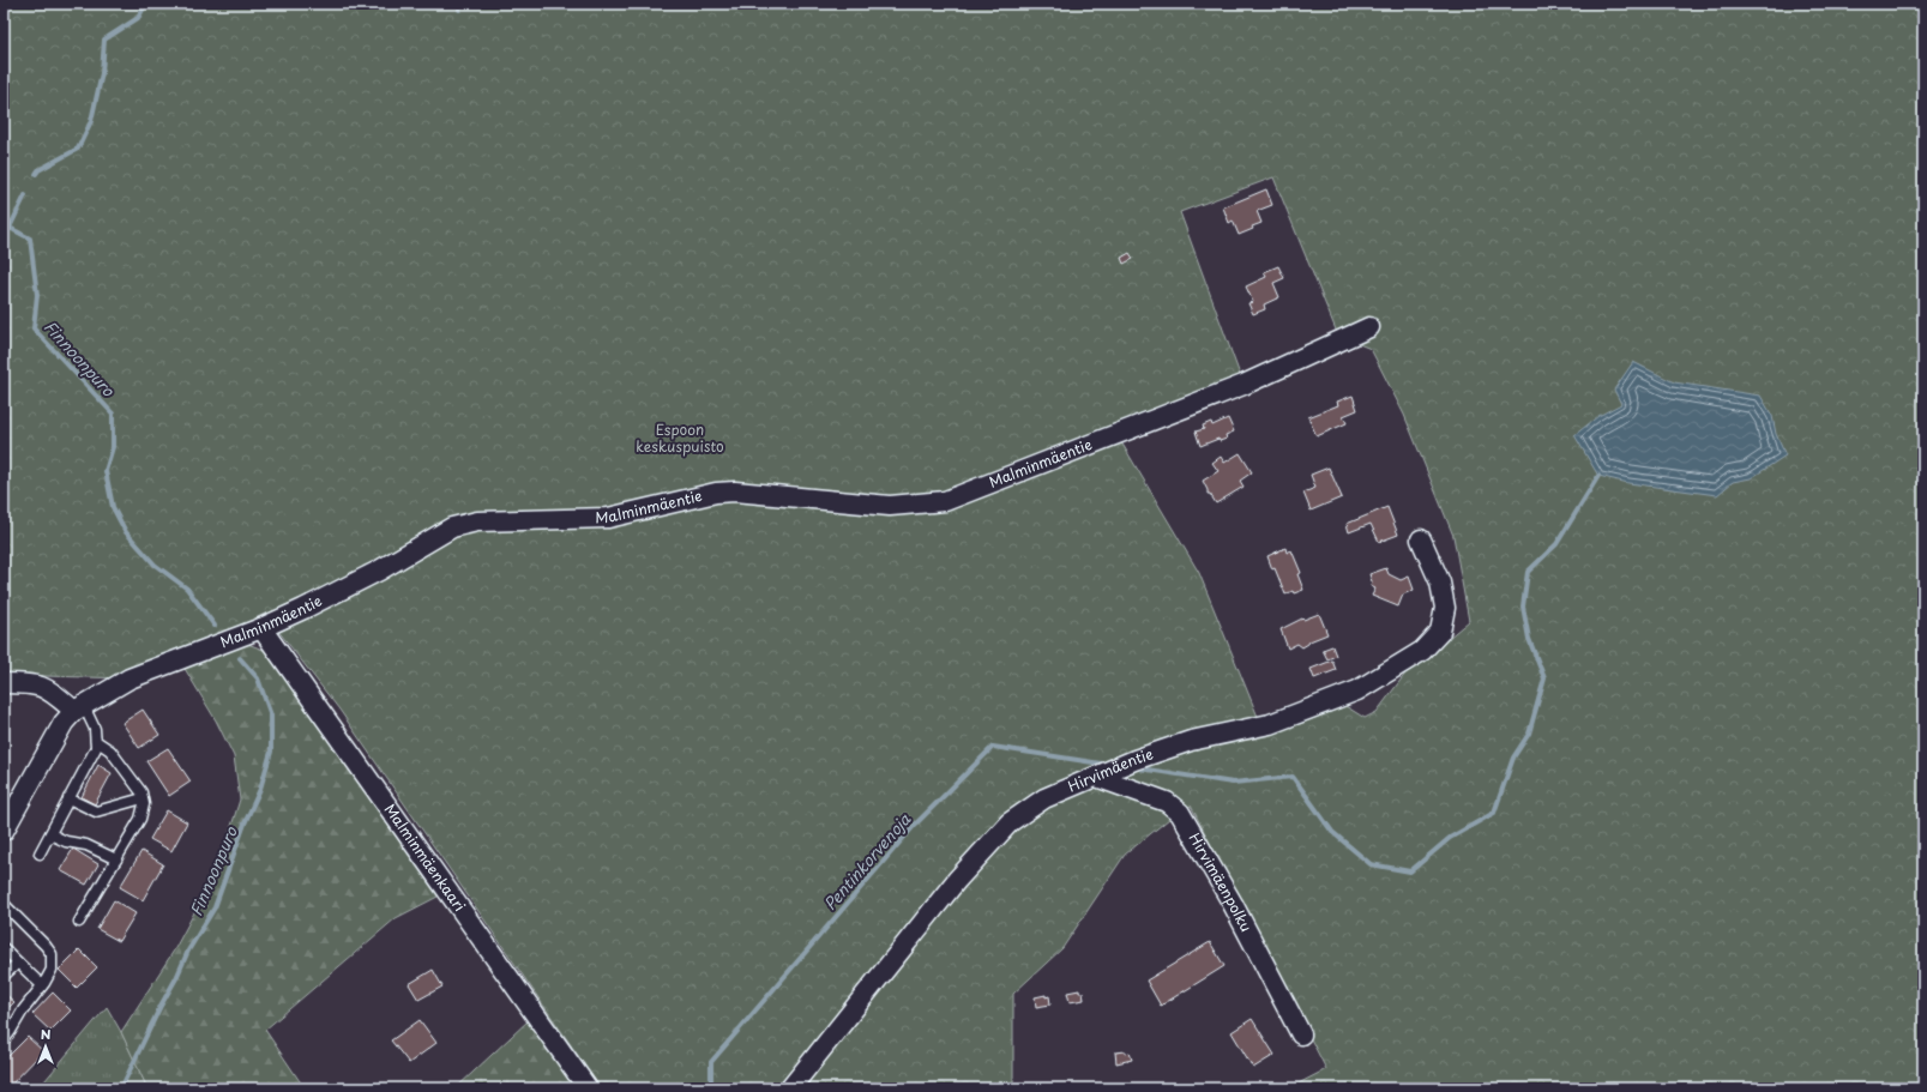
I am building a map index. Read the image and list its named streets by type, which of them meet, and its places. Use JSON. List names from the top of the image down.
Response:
{
  "streets": {
    "street": [
      "Malminmäentie",
      "Hirvimäentie",
      "Malminmäenkaari",
      "Hirvimäenpolku"
    ]
  },
  "crossings": [
    ["Malminmäentie", "Malminmäenkaari"],
    ["Hirvimäentie", "Hirvimäenpolku"]
  ],
  "water": ["Finnoonpuro", "Pentinkorvenoja"],
  "parks": ["Espoon keskuspuisto"],
  "north": "top"
}
